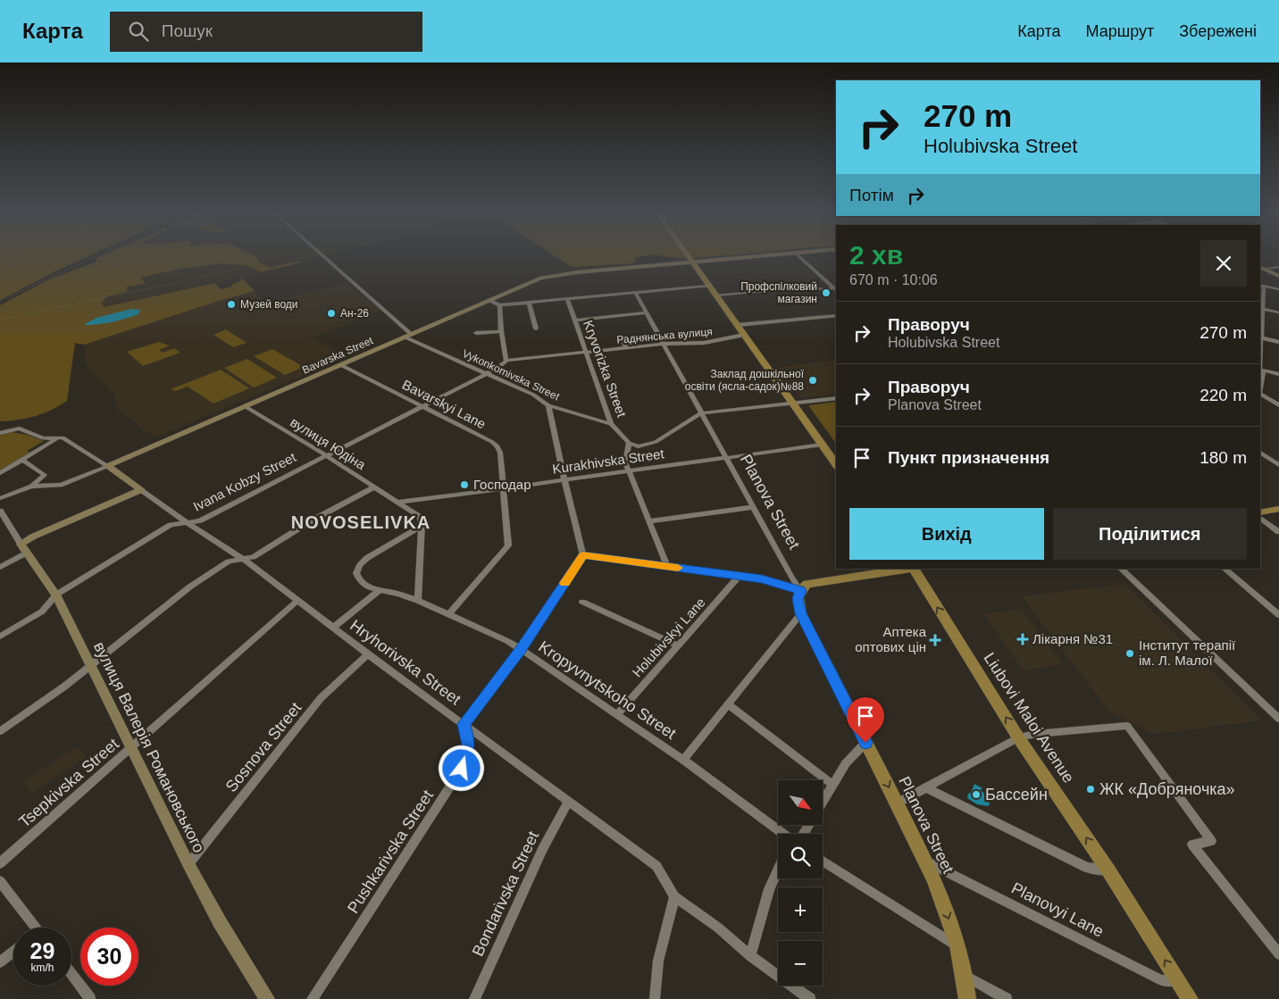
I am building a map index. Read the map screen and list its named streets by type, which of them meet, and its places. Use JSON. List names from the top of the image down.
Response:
{
  "streets": {
    "main road": ["Planova Street", "Liubovi Maloi Avenue"],
    "street": [
      "Раднянська вулиця",
      "Bavarska Street",
      "Kryvorizka Street",
      "Vykonkomivska Street",
      "Bavarskyi Lane",
      "вулиця Юдіна",
      "Kurakhivska Street",
      "Ivana Kobzy Street",
      "Holubivskyi Lane",
      "Hryhorivska Street",
      "Kropyvnytskoho Street",
      "вулиця Валерія Романовського",
      "Sosnova Street",
      "Tsepkivska Street",
      "Pushkarivska Street",
      "Bondarivska Street",
      "Planovyi Lane"
    ]
  },
  "crossings": [
    ["Раднянська вулиця", "Kryvorizka Street"],
    ["Раднянська вулиця", "Ivana Kobzy Street"],
    ["Раднянська вулиця", "Planova Street"],
    ["Bavarska Street", "Vykonkomivska Street"],
    ["Bavarska Street", "Bavarskyi Lane"],
    ["Bavarska Street", "вулиця Юдіна"],
    ["Bavarska Street", "Hryhorivska Street"],
    ["Kryvorizka Street", "Vykonkomivska Street"],
    ["Vykonkomivska Street", "Ivana Kobzy Street"],
    ["Bavarskyi Lane", "Kurakhivska Street"],
    ["Bavarskyi Lane", "Ivana Kobzy Street"],
    ["вулиця Юдіна", "Kurakhivska Street"],
    ["вулиця Юдіна", "Ivana Kobzy Street"],
    ["Kurakhivska Street", "Planova Street"],
    ["Ivana Kobzy Street", "Hryhorivska Street"],
    ["Ivana Kobzy Street", "вулиця Валерія Романовського"],
    ["Planova Street", "Planovyi Lane"],
    ["Holubivskyi Lane", "Kropyvnytskoho Street"],
    ["Hryhorivska Street", "Sosnova Street"],
    ["Hryhorivska Street", "Tsepkivska Street"],
    ["Hryhorivska Street", "Pushkarivska Street"],
    ["Hryhorivska Street", "Bondarivska Street"],
    ["Liubovi Maloi Avenue", "Planovyi Lane"],
    ["вулиця Валерія Романовського", "Sosnova Street"],
    ["вулиця Валерія Романовського", "Tsepkivska Street"]
  ],
  "one_way": ["Liubovi Maloi Avenue"],
  "districts": ["NOVOSELIVKA"],
  "places": {
    "other": [
      "Профспілковий магазин",
      "Музей води",
      "Ан-26",
      "Заклад дошкільної освіти (ясла-садок)№88",
      "Господар",
      "Інститут терапії ім. Л. Малої",
      "ЖК «Добряночка»",
      "Бассейн"
    ],
    "health": ["Лікарня №31", "Аптека оптових цін"]
  },
  "north": "bottom right",
  "page": {
    "header": "Карта",
    "search": "Пошук",
    "nav": ["Карта", "Маршрут", "Збережені"],
    "turn": ["270 m", "Holubivska Street"],
    "then": "Потім",
    "heading": ["2 хв", "670 m · 10:06"],
    "list": [
      {
        "name": "Праворуч",
        "note": "Holubivska Street",
        "value": "270 m"
      },
      {
        "name": "Праворуч",
        "note": "Planova Street",
        "value": "220 m"
      },
      {
        "name": "Пункт призначення",
        "value": "180 m"
      }
    ],
    "buttons": ["Вихід", "Поділитися"],
    "map_buttons": ["+", "−"],
    "speed": "29 km/h",
    "limit": "30"
  }
}
